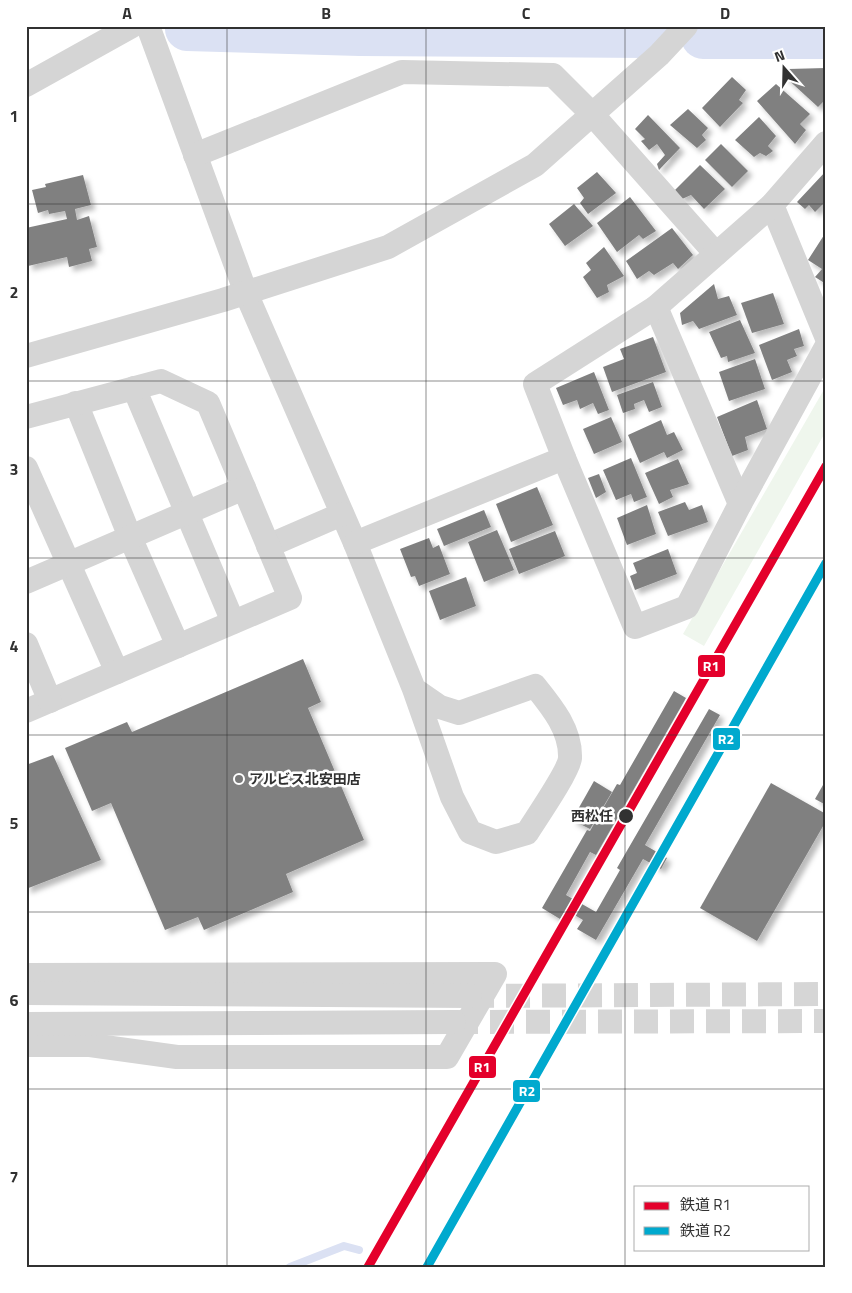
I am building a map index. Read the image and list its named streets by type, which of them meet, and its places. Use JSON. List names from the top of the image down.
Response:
{
  "places": ["アルビス北安田店", "西松任"],
  "lines": ["rail line R1", "rail line R2"],
  "legend": ["鉄道 R1", "鉄道 R2"],
  "north": "top",
  "grid": {
    "columns": [
      "A",
      "B",
      "C",
      "D"
    ],
    "rows": [
      "1",
      "2",
      "3",
      "4",
      "5",
      "6",
      "7"
    ]
  }
}
